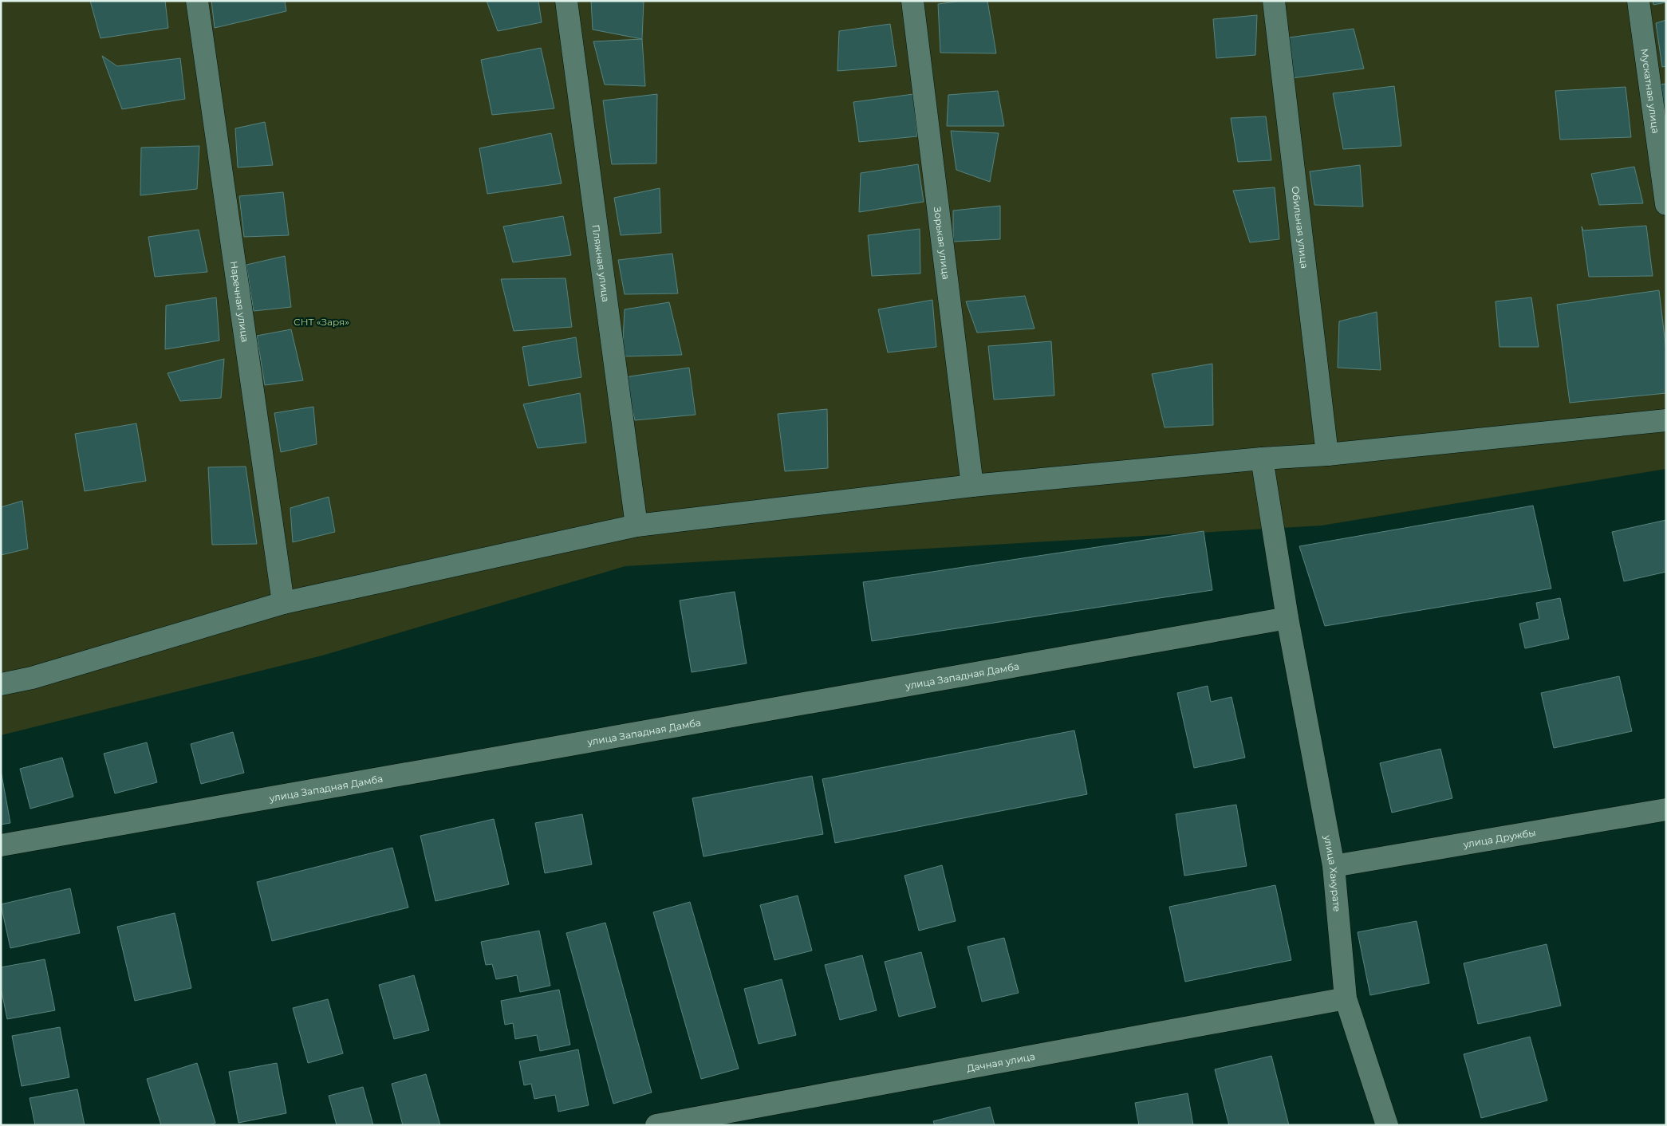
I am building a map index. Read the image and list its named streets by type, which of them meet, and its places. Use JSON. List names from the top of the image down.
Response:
{
  "streets": {
    "street": [
      "Мускатная улица",
      "Обильная улица",
      "Зорькая улица",
      "Пляжная улица",
      "Наречная улица",
      "улица Западная Дамба",
      "улица Дружбы",
      "улица Хакурате",
      "Дачная улица"
    ]
  },
  "crossings": [
    ["улица Западная Дамба", "улица Хакурате"],
    ["улица Дружбы", "улица Хакурате"],
    ["улица Хакурате", "Дачная улица"]
  ],
  "parks": ["СНТ «Заря»"]
}
